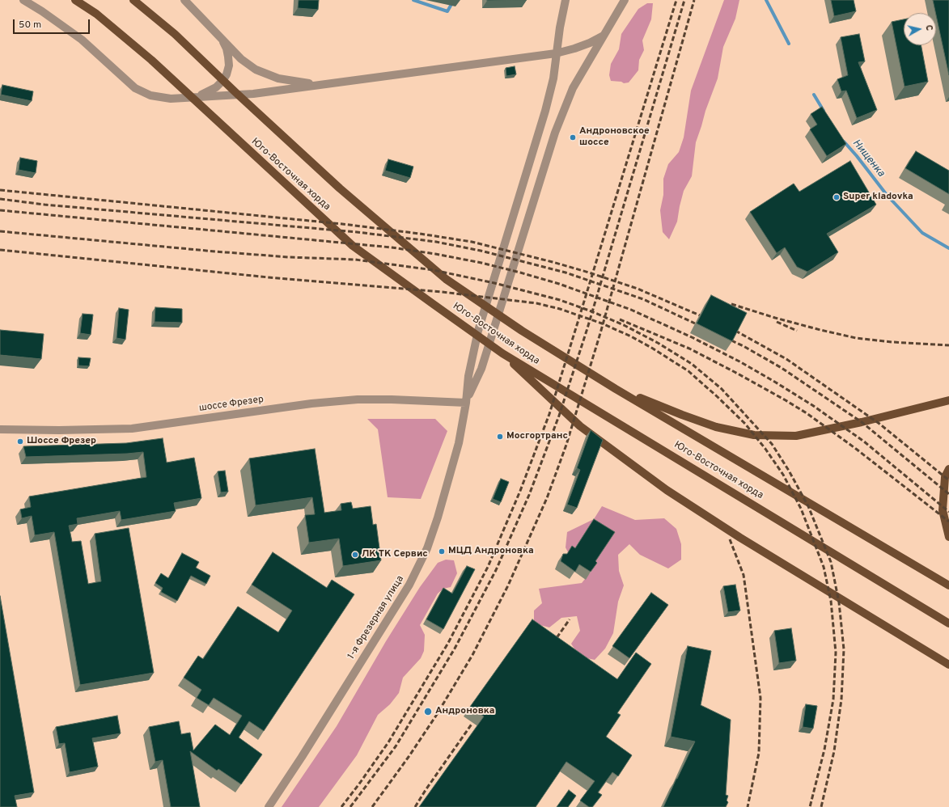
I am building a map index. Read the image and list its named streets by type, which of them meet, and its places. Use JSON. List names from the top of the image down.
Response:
{
  "streets": {
    "main road": ["Юго-Восточная хорда"],
    "street": ["шоссе Фрезер", "1-я Фрезерная улица"]
  },
  "crossings": [
    ["шоссе Фрезер", "1-я Фрезерная улица"]
  ],
  "water": ["Нищенка"],
  "places": [
    "Андроновское шоссе",
    "Super kladovka",
    "Мосгортранс",
    "Шоссе Фрезер",
    "МЦД Андроновка",
    "ЛК ТК Сервис",
    "Андроновка"
  ],
  "scale_bar": "50 m",
  "north": "right"
}
